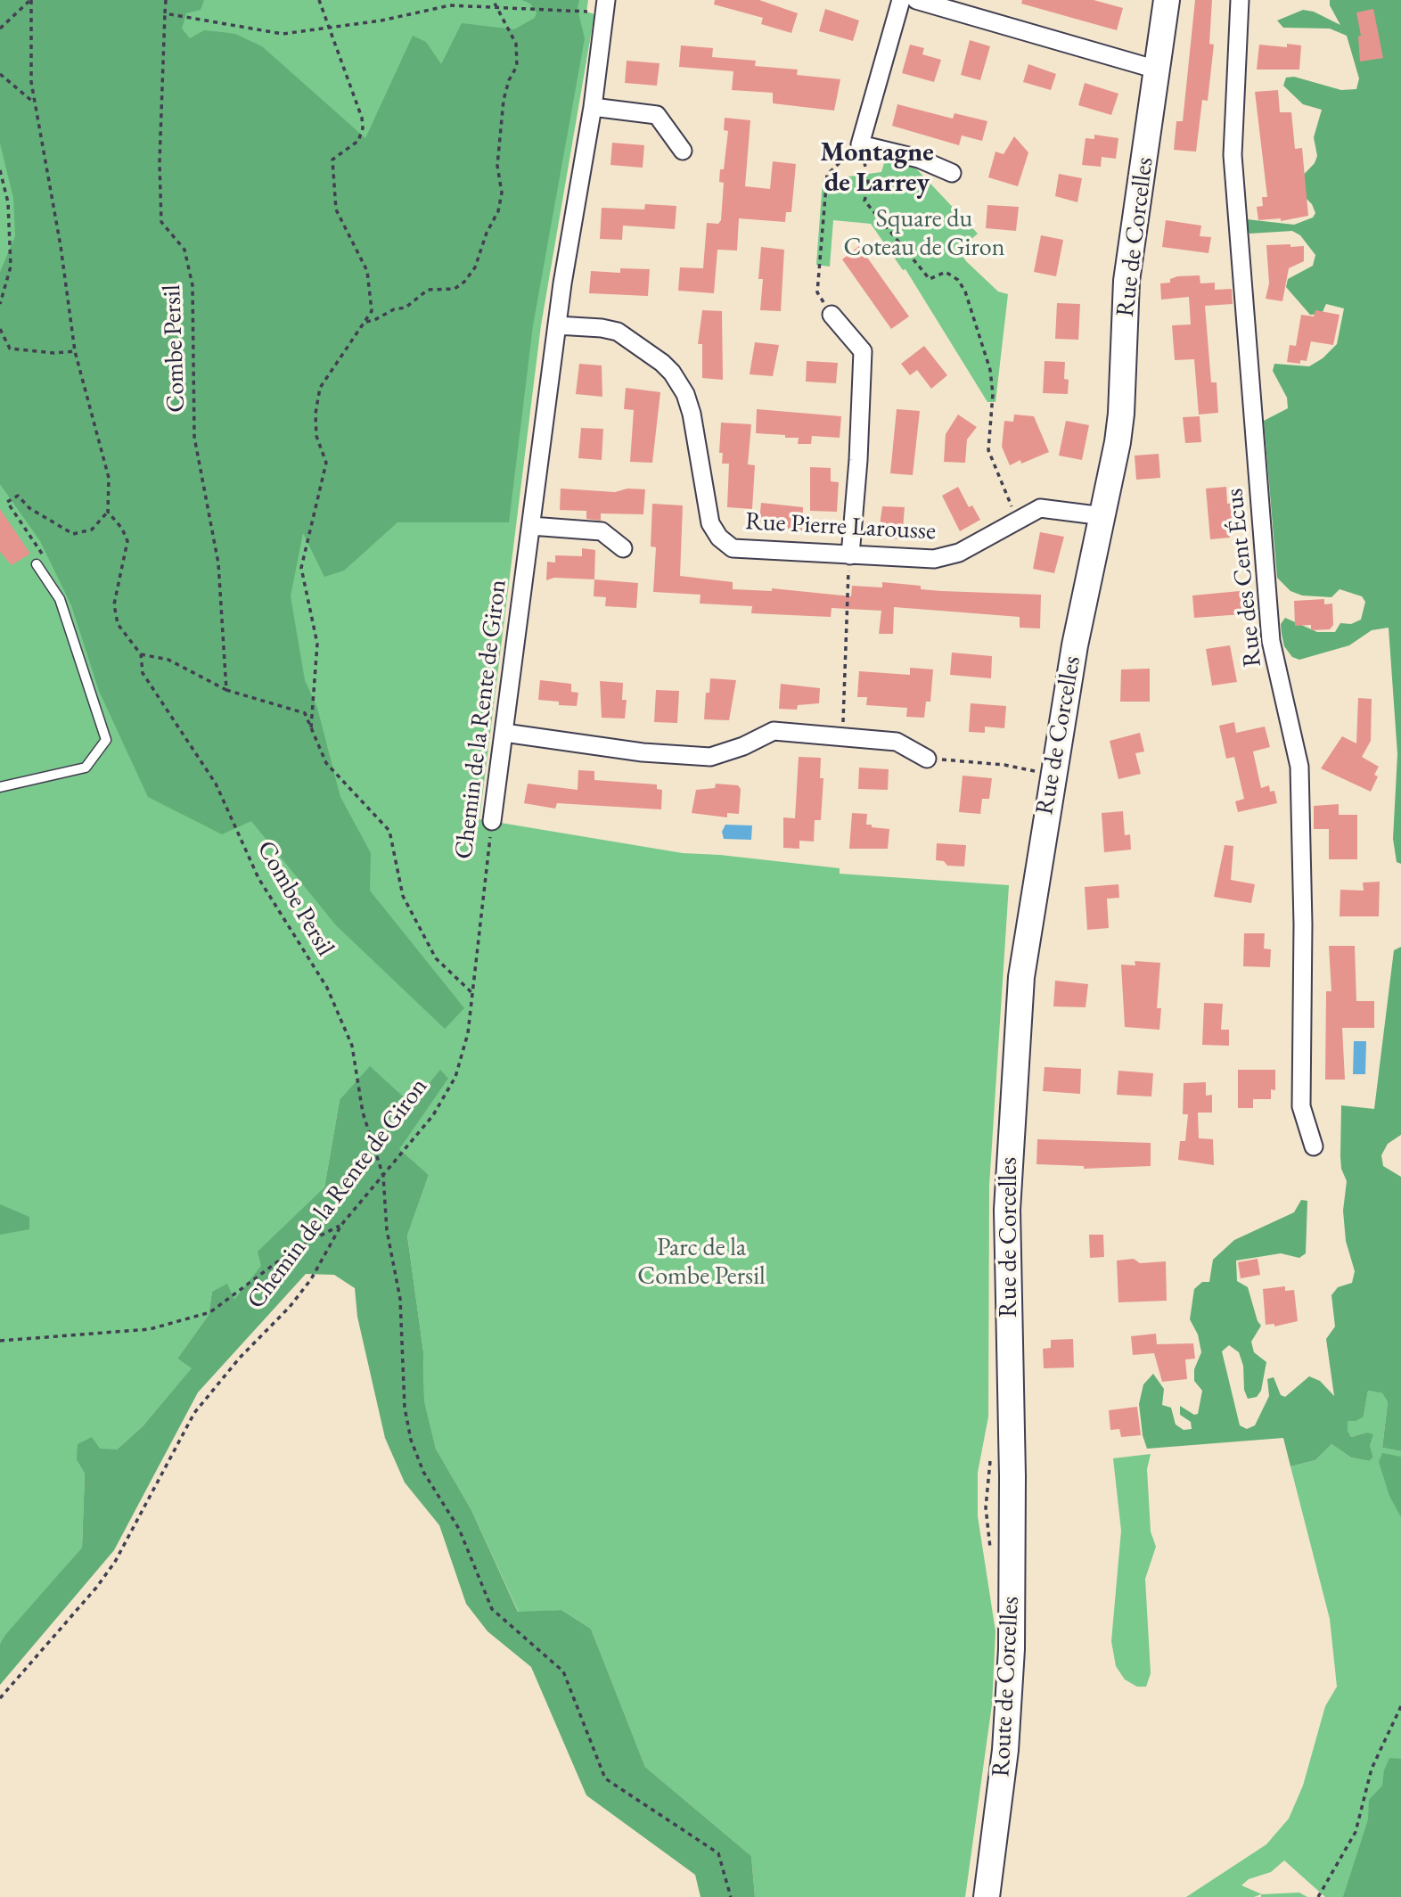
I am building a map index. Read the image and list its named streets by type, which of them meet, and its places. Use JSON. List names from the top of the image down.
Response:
{
  "streets": {
    "main road": ["Rue de Corcelles", "Route de Corcelles"],
    "street": ["Rue Pierre Larousse", "Rue des Cent Écus", "Chemin de la Rente de Giron"],
    "path": ["Combe Persil"]
  },
  "crossings": [
    ["Rue de Corcelles", "Rue Pierre Larousse"],
    ["Rue de Corcelles", "Route de Corcelles"],
    ["Combe Persil", "Chemin de la Rente de Giron"],
    ["Rue Pierre Larousse", "Chemin de la Rente de Giron"]
  ],
  "districts": ["Montagne de Larrey"],
  "parks": ["Square du Coteau de Giron", "Parc de la Combe Persil"]
}
